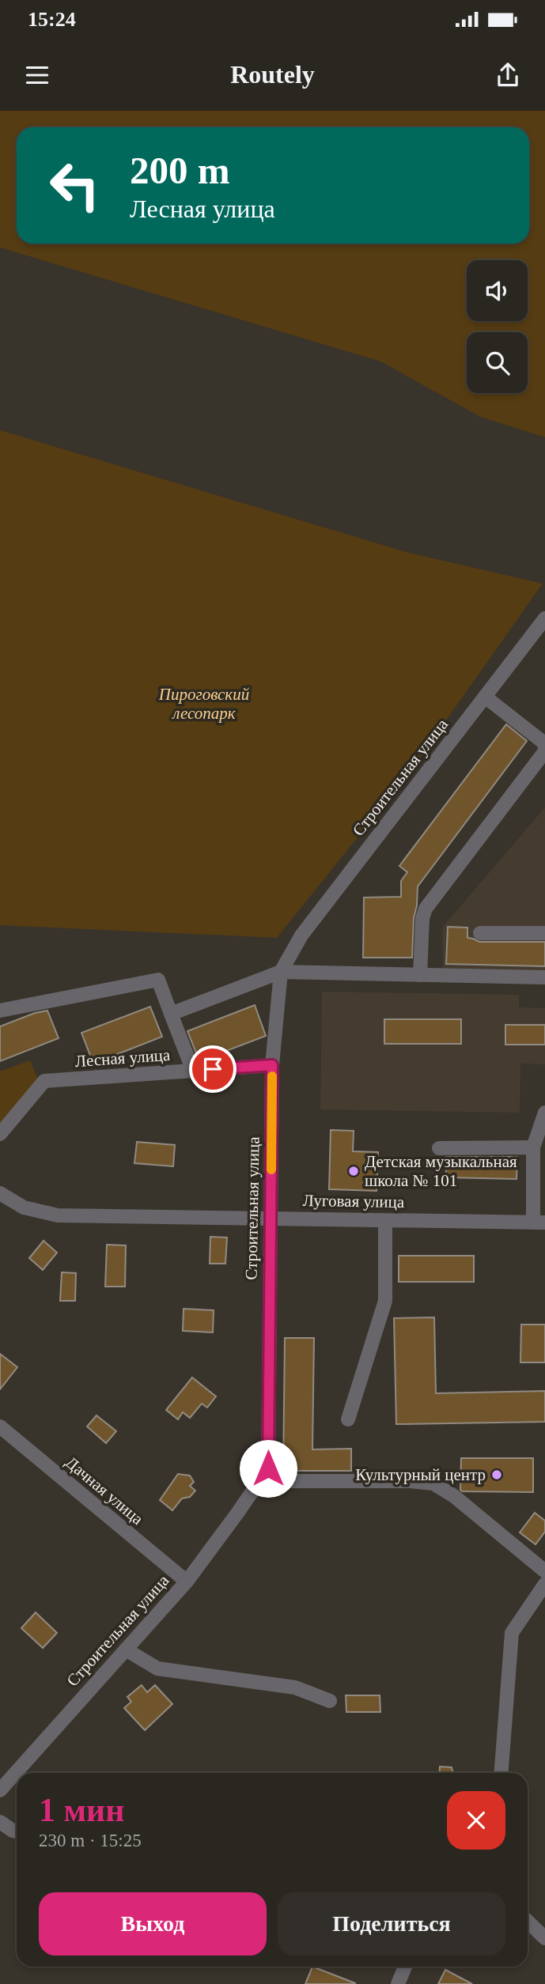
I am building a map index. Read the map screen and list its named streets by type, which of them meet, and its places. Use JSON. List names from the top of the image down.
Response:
{
  "streets": {
    "street": [
      "Строительная улица",
      "Лесная улица",
      "Луговая улица",
      "Дачная улица"
    ]
  },
  "crossings": [
    ["Строительная улица", "Лесная улица"],
    ["Строительная улица", "Луговая улица"],
    ["Строительная улица", "Дачная улица"]
  ],
  "parks": ["Пироговский лесопарк"],
  "places": ["Детская музыкальная школа № 101", "Культурный центр"],
  "page": {
    "status": "15:24",
    "header": "Routely",
    "turn": ["200 m", "Лесная улица"],
    "heading": ["1 мин", "230 m · 15:25"],
    "buttons": ["Выход", "Поделиться"]
  }
}
